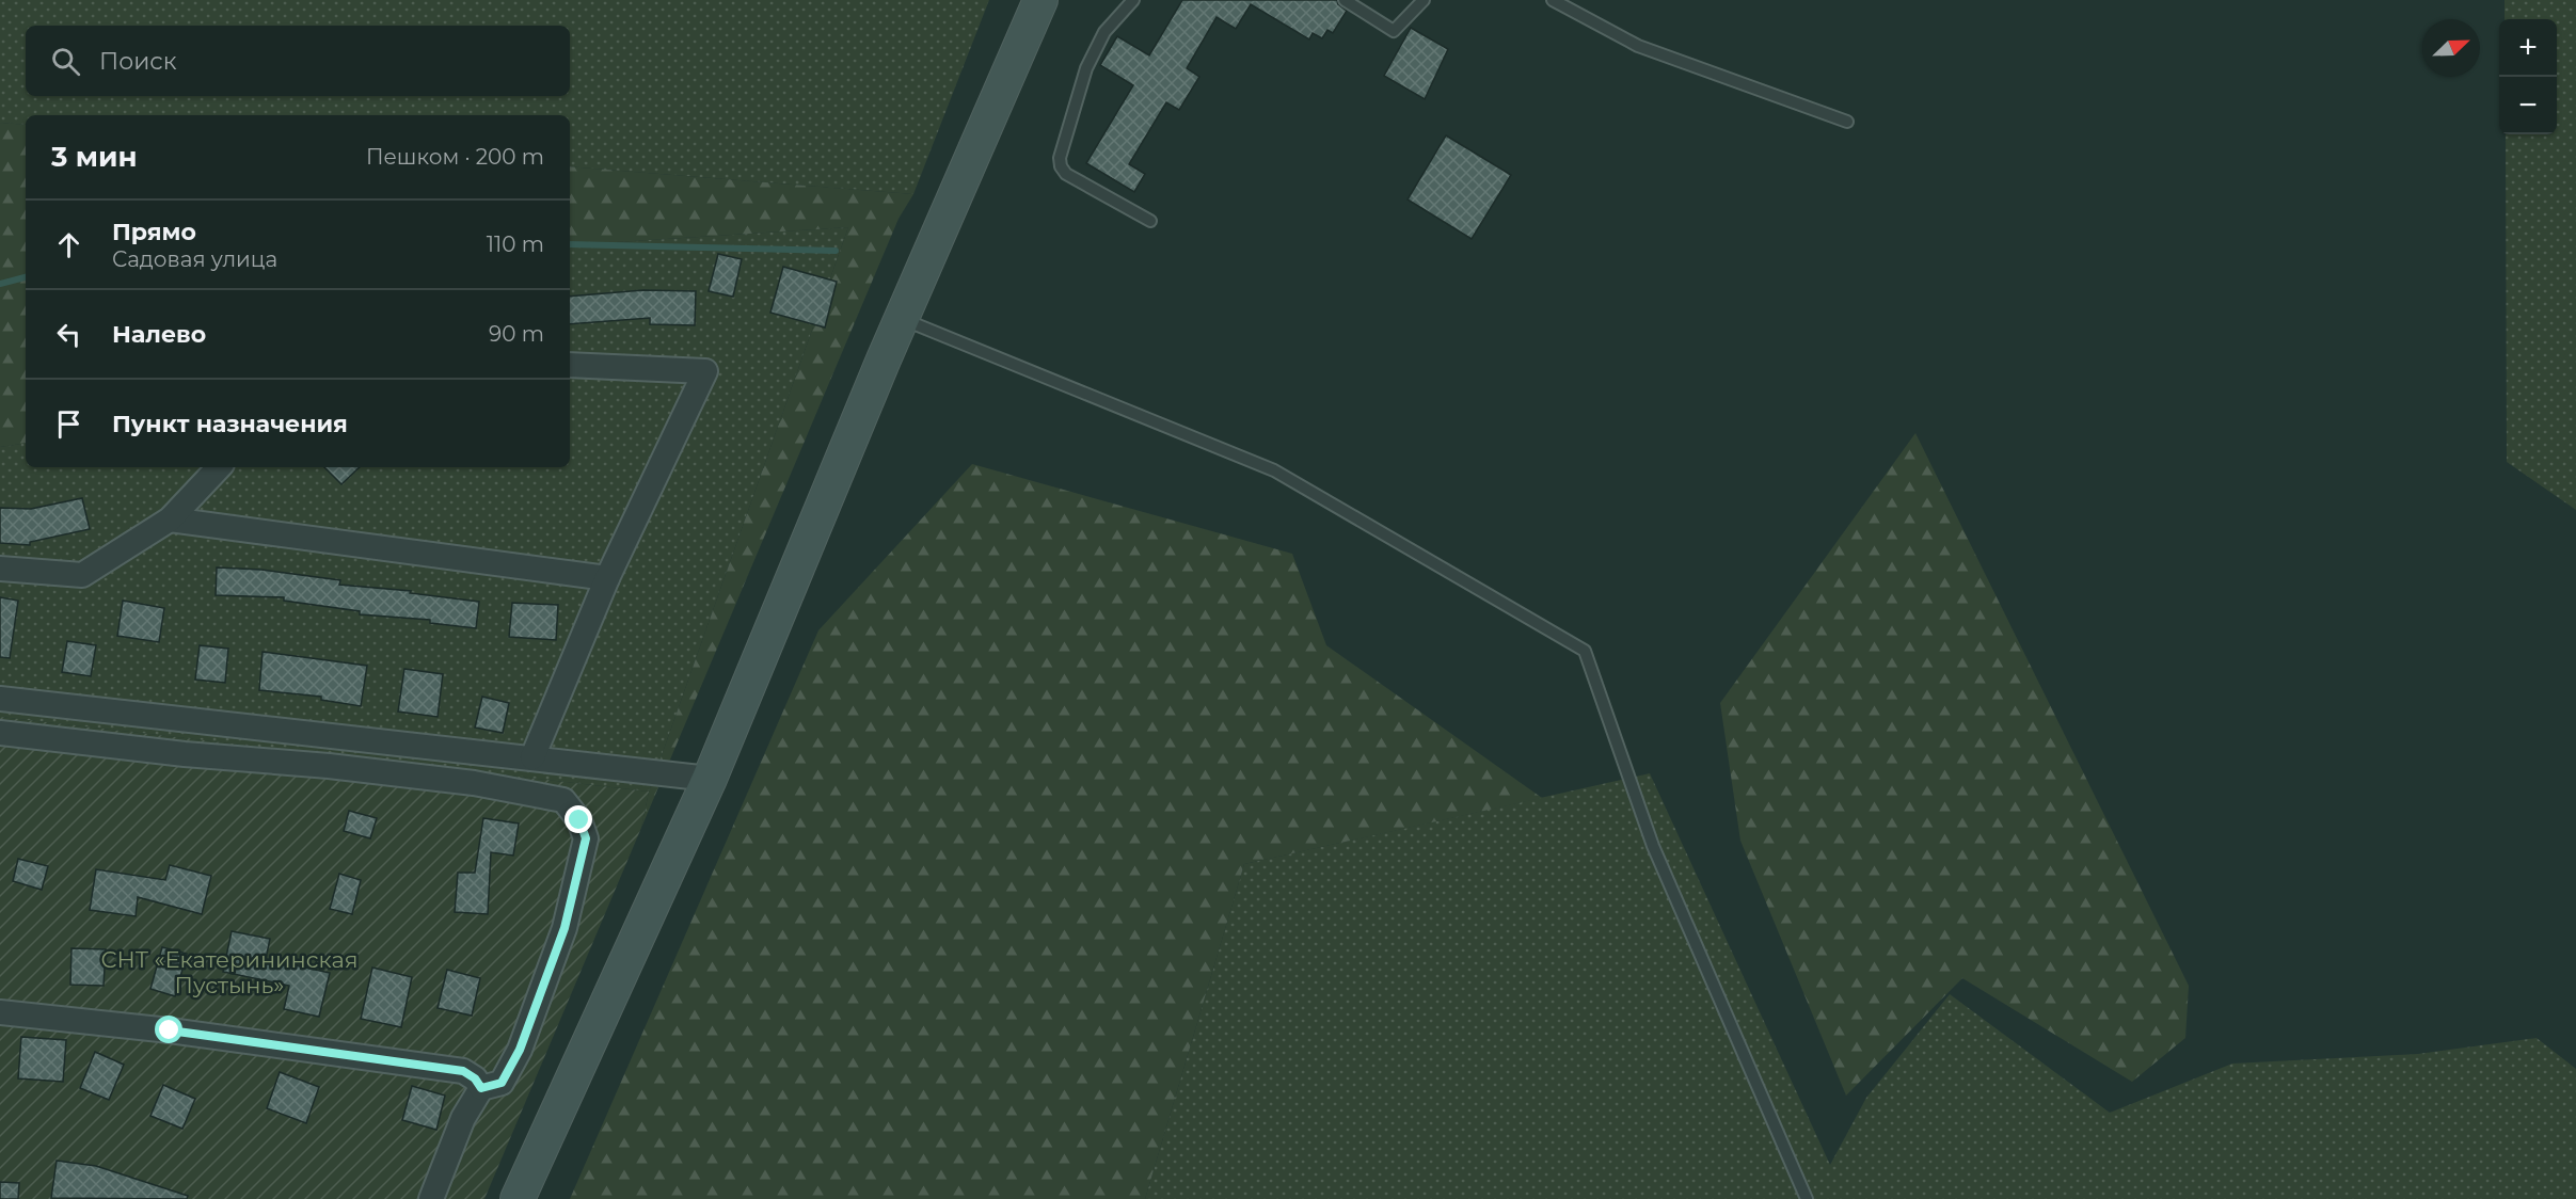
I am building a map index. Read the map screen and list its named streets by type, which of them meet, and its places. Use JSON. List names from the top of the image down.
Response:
{
  "parks": ["СНТ «Екатерининская Пустынь»"],
  "north": "top right",
  "page": {
    "map_buttons": ["+", "−"],
    "search": "Поиск",
    "heading": ["3 мин", "Пешком · 200 m"],
    "list": [
      ["Прямо", "Садовая улица", "110 m"],
      ["Налево", "90 m"],
      "Пункт назначения"
    ]
  }
}
